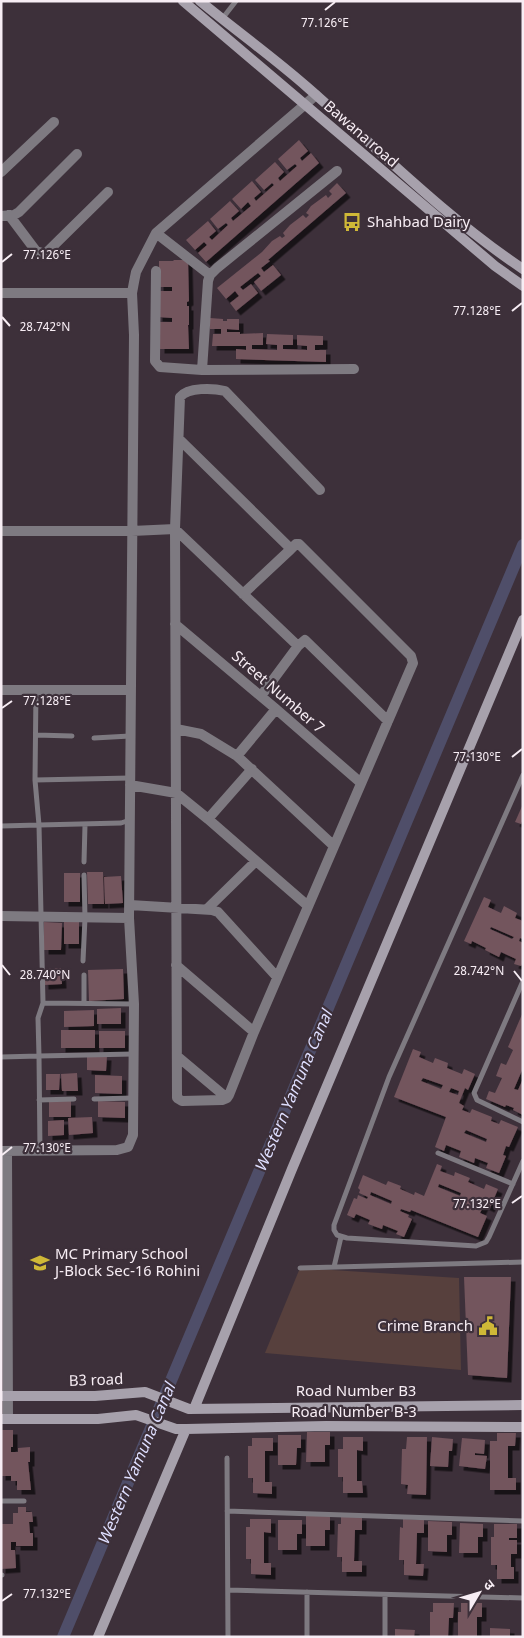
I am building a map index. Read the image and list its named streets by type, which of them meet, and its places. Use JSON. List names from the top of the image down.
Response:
{
  "streets": {
    "street": [
      "Bawana road",
      "Street Number 7",
      "B3 road",
      "Road Number B3",
      "Road Number B-3"
    ]
  },
  "crossings": [
    ["B3 road", "Road Number B3"]
  ],
  "water": ["Western Yamuna Canal"],
  "places": {
    "bus stop": ["Shahbad Dairy"],
    "school or university": ["MC Primary School J-Block Sec-16 Rohini"],
    "public building": ["Crime Branch"]
  },
  "north": "top right",
  "coordinates": [
    "77.126°E",
    "77.128°E",
    "28.742°N",
    "77.130°E",
    "28.740°N",
    "77.132°E"
  ]
}
